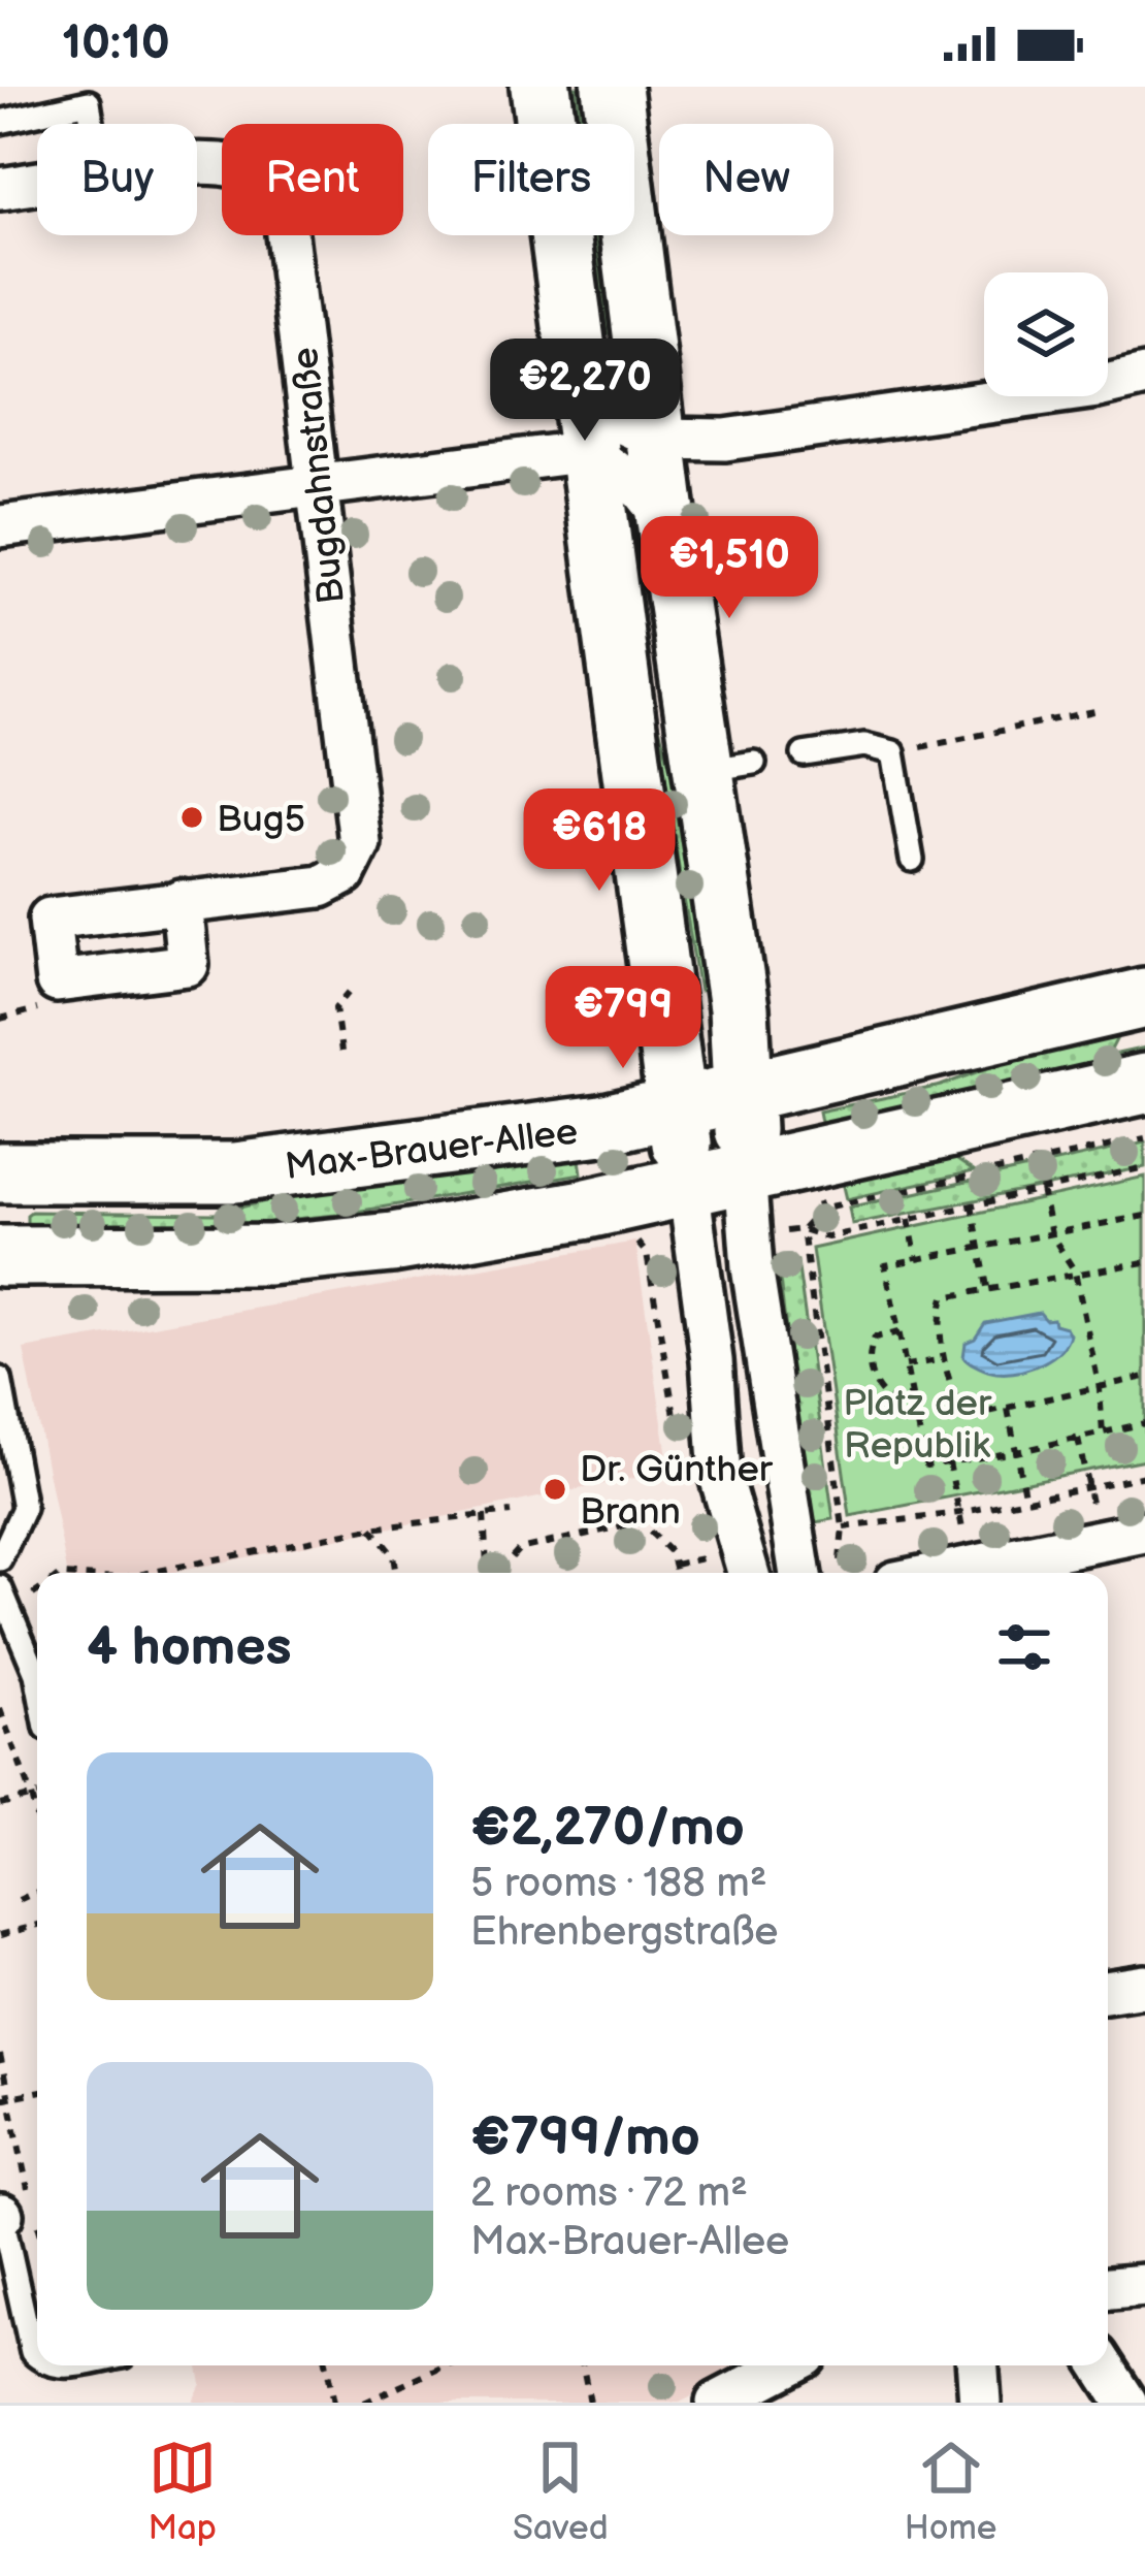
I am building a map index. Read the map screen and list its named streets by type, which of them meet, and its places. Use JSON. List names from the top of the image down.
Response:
{
  "streets": {
    "main road": ["Max-Brauer-Allee"],
    "street": ["Bugdahnstraße"]
  },
  "parks": ["Platz der Republik"],
  "places": ["Bug5", "Dr. Günther Brann"],
  "page": {
    "status": "10:10",
    "chip": [
      "Buy",
      "Rent",
      "Filters",
      "New"
    ],
    "price": [
      "€2,270",
      "€1,510",
      "€618",
      "€799"
    ],
    "heading": "4 homes",
    "list": [
      {
        "name": "€2,270/mo",
        "note": "5 rooms · 188 m² · Ehrenbergstraße"
      },
      {
        "name": "€799/mo",
        "note": "2 rooms · 72 m² · Max-Brauer-Allee"
      }
    ],
    "tabs": ["Map", "Saved", "Home"]
  }
}
